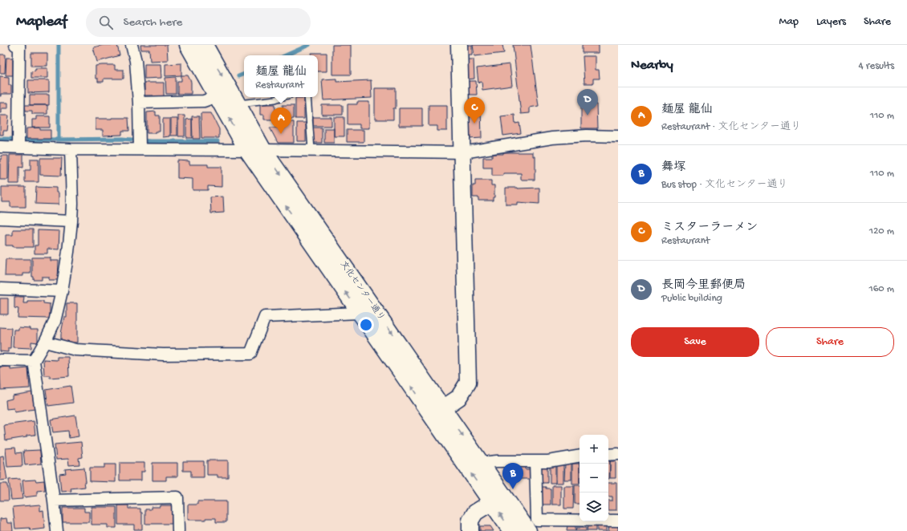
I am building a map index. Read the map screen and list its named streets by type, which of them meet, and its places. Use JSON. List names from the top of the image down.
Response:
{
  "streets": {
    "street": ["文化センター通り"]
  },
  "page": {
    "header": "Mapleaf",
    "search": "Search here",
    "nav": ["Map", "Layers", "Share"],
    "heading": ["Nearby", "4 results"],
    "popup": ["麺屋 龍仙", "Restaurant"],
    "list": [
      {
        "mark": "A",
        "name": "麺屋 龍仙",
        "note": "Restaurant · 文化センター通り",
        "value": "110 m"
      },
      {
        "mark": "B",
        "name": "舞塚",
        "note": "Bus stop · 文化センター通り",
        "value": "110 m"
      },
      {
        "mark": "C",
        "name": "ミスターラーメン",
        "note": "Restaurant",
        "value": "120 m"
      },
      {
        "mark": "D",
        "name": "長岡今里郵便局",
        "note": "Public building",
        "value": "160 m"
      }
    ],
    "pins": [
      "D",
      "C",
      "A",
      "B"
    ],
    "buttons": ["Save", "Share"],
    "map_buttons": ["+", "−"]
  }
}
